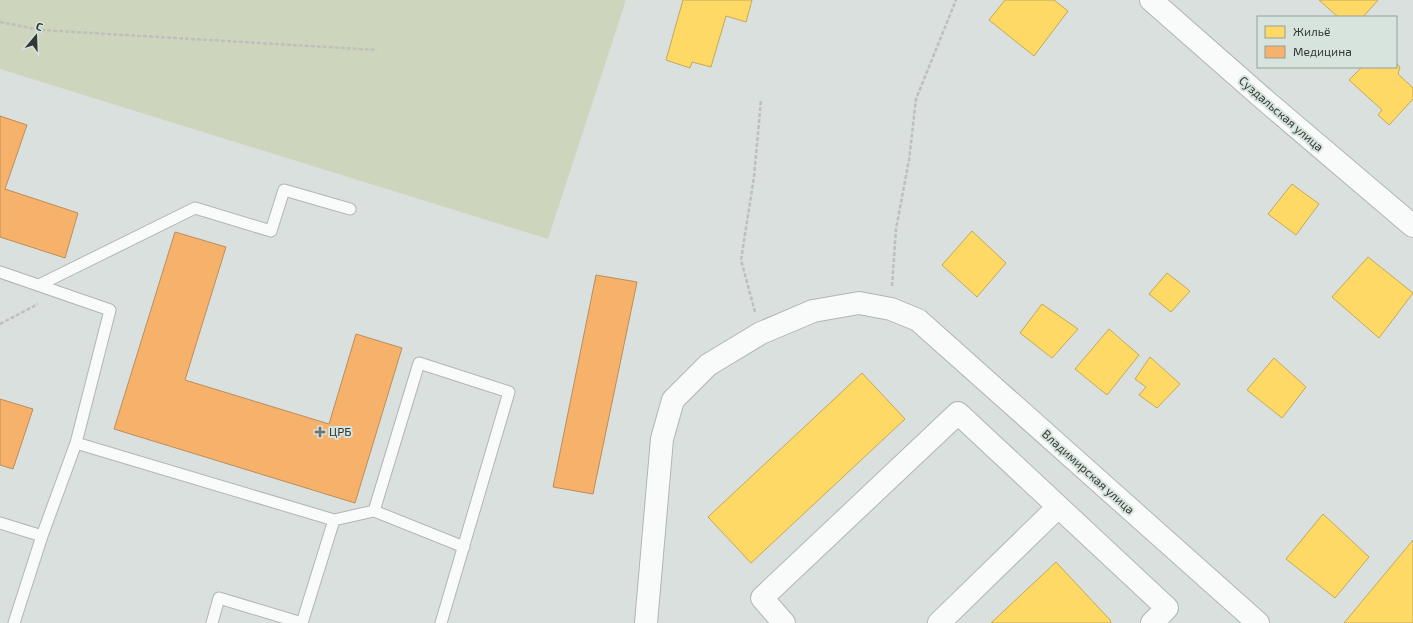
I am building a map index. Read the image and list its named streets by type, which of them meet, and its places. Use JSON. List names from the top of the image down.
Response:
{
  "streets": {
    "street": ["Суздальская улица", "Владимирская улица"]
  },
  "places": {
    "health": ["ЦРБ"]
  },
  "legend": ["Жильё", "Медицина"],
  "north": "top"
}
